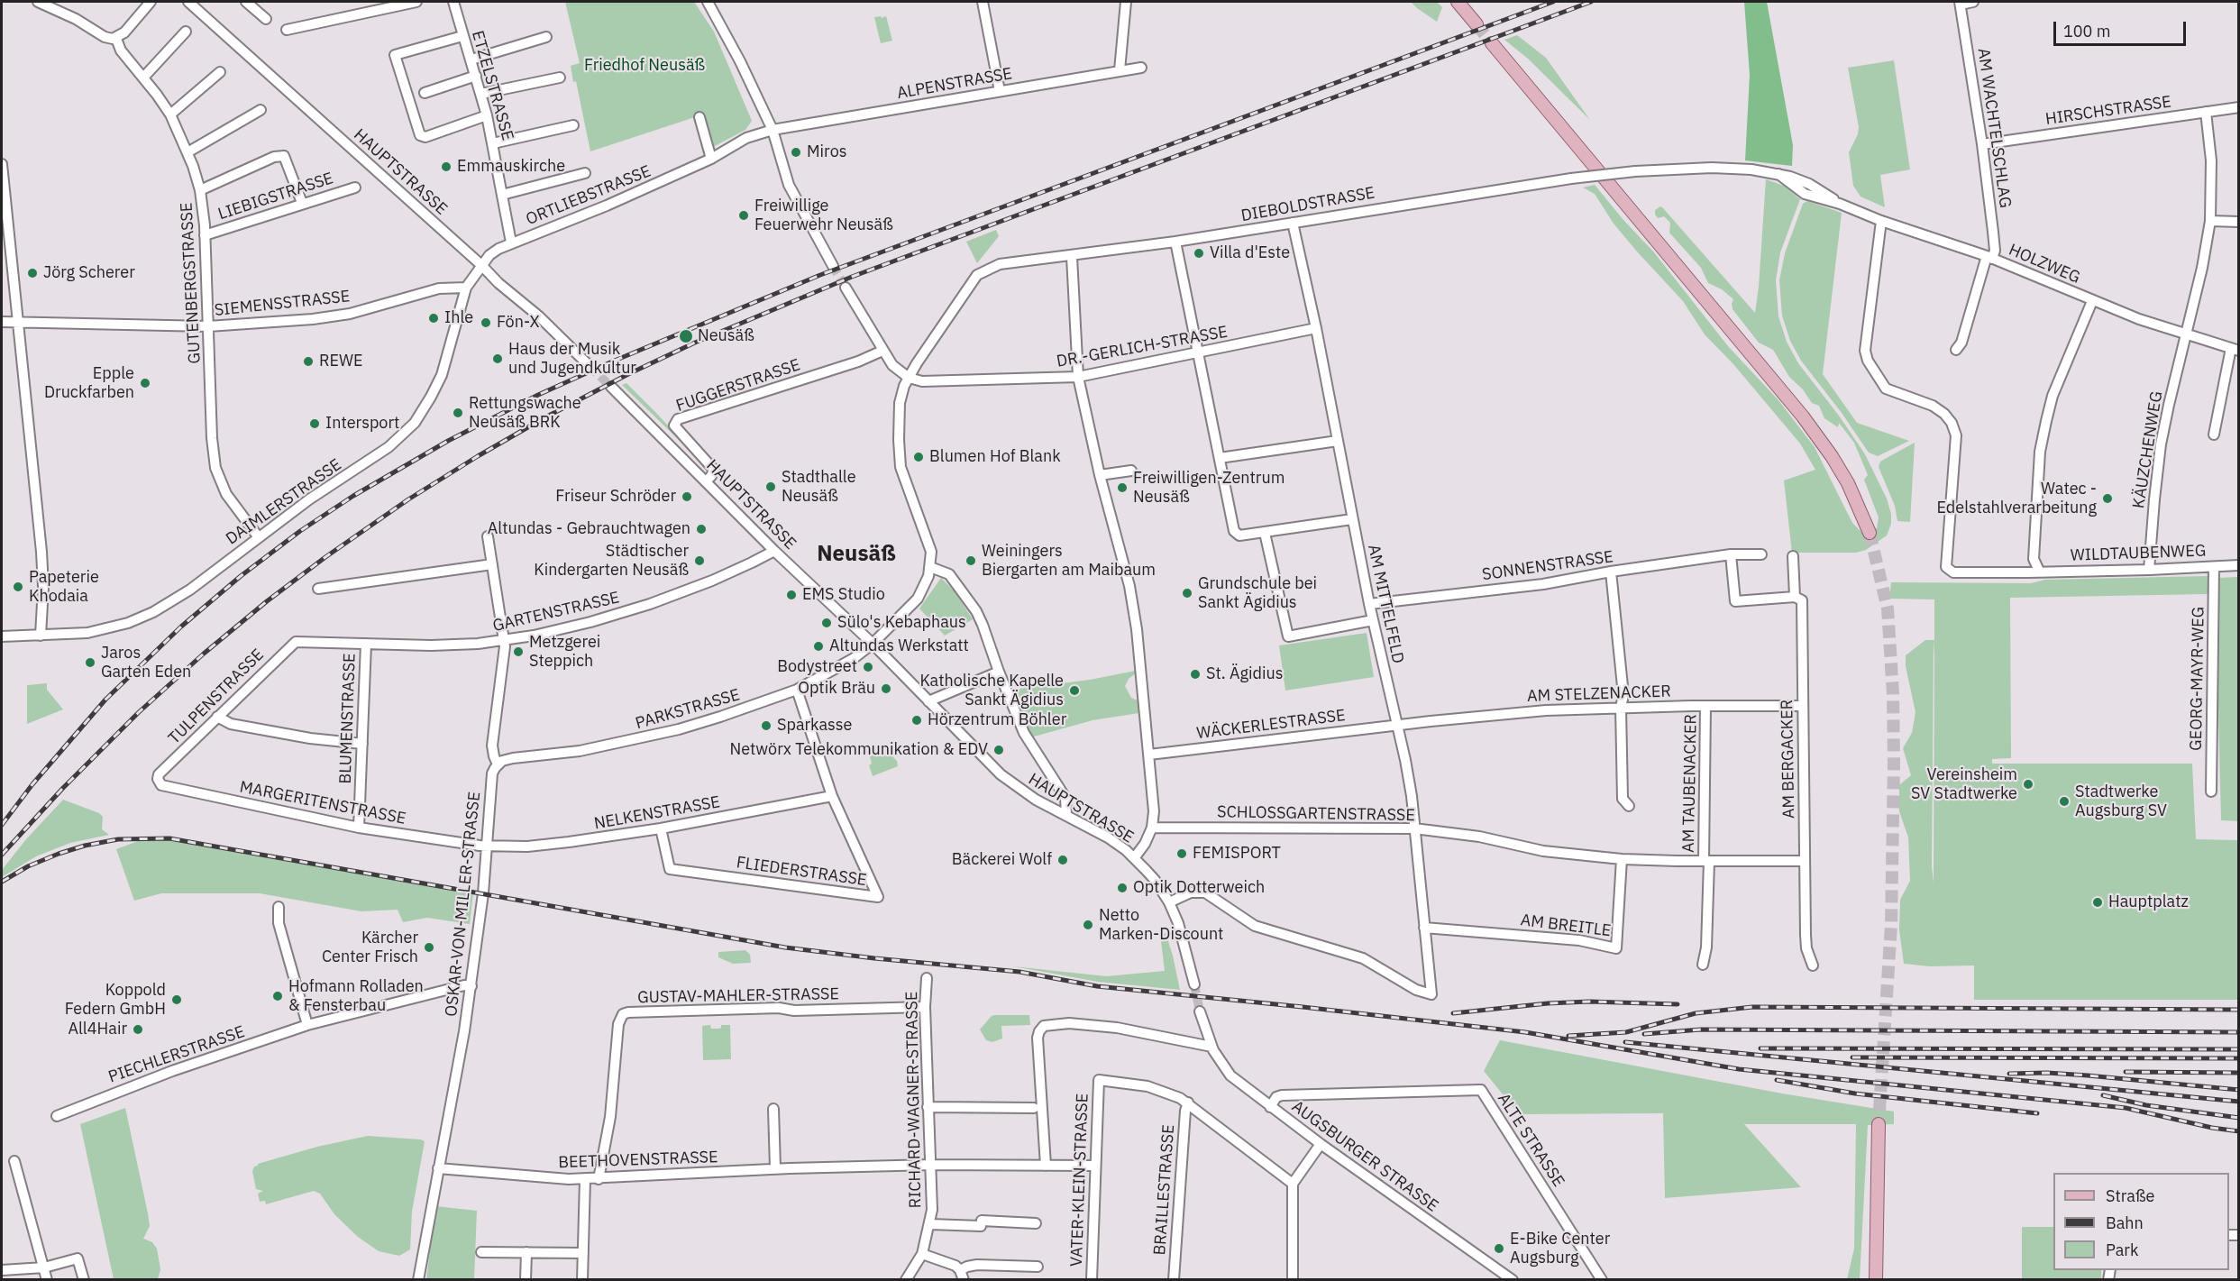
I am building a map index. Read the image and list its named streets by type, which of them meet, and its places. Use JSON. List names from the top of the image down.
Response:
{
  "streets": {
    "street": [
      "ALPENSTRASSE",
      "ETZELSTRASSE",
      "HIRSCHSTRASSE",
      "AM WACHTELSCHLAG",
      "HAUPTSTRASSE",
      "ORTLIEBSTRASSE",
      "LIEBIGSTRASSE",
      "DIEBOLDSTRASSE",
      "HOLZWEG",
      "GUTENBERGSTRASSE",
      "SIEMENSSTRASSE",
      "DR.-GERLICH-STRASSE",
      "FUGGERSTRASSE",
      "KÄUZCHENWEG",
      "DAIMLERSTRASSE",
      "WILDTAUBENWEG",
      "SONNENSTRASSE",
      "AM MITTELFELD",
      "GARTENSTRASSE",
      "GEORG-MAYR-WEG",
      "AM STELZENACKER",
      "TULPENSTRASSE",
      "PARKSTRASSE",
      "BLUMENSTRASSE",
      "WÄCKERLESTRASSE",
      "AM BERGACKER",
      "AM TAUBENACKER",
      "MARGERITENSTRASSE",
      "NELKENSTRASSE",
      "SCHLOSSGARTENSTRASSE",
      "FLIEDERSTRASSE",
      "OSKAR-VON-MILLER-STRASSE",
      "AM BREITLE",
      "GUSTAV-MAHLER-STRASSE",
      "PIECHLERSTRASSE",
      "RICHARD-WAGNER-STRASSE",
      "ALTE STRASSE",
      "AUGSBURGER STRASSE",
      "BEETHOVENSTRASSE",
      "VATER-KLEIN-STRASSE",
      "BRAILLESTRASSE"
    ]
  },
  "crossings": [
    ["ALPENSTRASSE", "ORTLIEBSTRASSE"],
    ["ETZELSTRASSE", "ORTLIEBSTRASSE"],
    ["HIRSCHSTRASSE", "AM WACHTELSCHLAG"],
    ["HIRSCHSTRASSE", "KÄUZCHENWEG"],
    ["AM WACHTELSCHLAG", "HOLZWEG"],
    ["HAUPTSTRASSE", "ORTLIEBSTRASSE"],
    ["HAUPTSTRASSE", "FUGGERSTRASSE"],
    ["HAUPTSTRASSE", "DAIMLERSTRASSE"],
    ["HAUPTSTRASSE", "AM MITTELFELD"],
    ["HAUPTSTRASSE", "GARTENSTRASSE"],
    ["HAUPTSTRASSE", "PARKSTRASSE"],
    ["ORTLIEBSTRASSE", "DAIMLERSTRASSE"],
    ["LIEBIGSTRASSE", "GUTENBERGSTRASSE"],
    ["DIEBOLDSTRASSE", "HOLZWEG"],
    ["DIEBOLDSTRASSE", "DR.-GERLICH-STRASSE"],
    ["DIEBOLDSTRASSE", "AM MITTELFELD"],
    ["HOLZWEG", "KÄUZCHENWEG"],
    ["HOLZWEG", "WILDTAUBENWEG"],
    ["GUTENBERGSTRASSE", "SIEMENSSTRASSE"],
    ["GUTENBERGSTRASSE", "DAIMLERSTRASSE"],
    ["SIEMENSSTRASSE", "DAIMLERSTRASSE"],
    ["DR.-GERLICH-STRASSE", "AM MITTELFELD"],
    ["KÄUZCHENWEG", "WILDTAUBENWEG"],
    ["WILDTAUBENWEG", "GEORG-MAYR-WEG"],
    ["SONNENSTRASSE", "AM MITTELFELD"],
    ["AM MITTELFELD", "AM STELZENACKER"],
    ["AM MITTELFELD", "WÄCKERLESTRASSE"],
    ["AM MITTELFELD", "SCHLOSSGARTENSTRASSE"],
    ["AM MITTELFELD", "AM BREITLE"],
    ["GARTENSTRASSE", "TULPENSTRASSE"],
    ["GARTENSTRASSE", "BLUMENSTRASSE"],
    ["GARTENSTRASSE", "OSKAR-VON-MILLER-STRASSE"],
    ["AM STELZENACKER", "WÄCKERLESTRASSE"],
    ["AM STELZENACKER", "AM BERGACKER"],
    ["AM STELZENACKER", "AM TAUBENACKER"],
    ["TULPENSTRASSE", "MARGERITENSTRASSE"],
    ["PARKSTRASSE", "FLIEDERSTRASSE"],
    ["PARKSTRASSE", "OSKAR-VON-MILLER-STRASSE"],
    ["BLUMENSTRASSE", "MARGERITENSTRASSE"],
    ["MARGERITENSTRASSE", "NELKENSTRASSE"],
    ["MARGERITENSTRASSE", "OSKAR-VON-MILLER-STRASSE"],
    ["NELKENSTRASSE", "FLIEDERSTRASSE"],
    ["NELKENSTRASSE", "OSKAR-VON-MILLER-STRASSE"],
    ["SCHLOSSGARTENSTRASSE", "AM BREITLE"],
    ["OSKAR-VON-MILLER-STRASSE", "PIECHLERSTRASSE"],
    ["OSKAR-VON-MILLER-STRASSE", "BEETHOVENSTRASSE"],
    ["GUSTAV-MAHLER-STRASSE", "RICHARD-WAGNER-STRASSE"],
    ["GUSTAV-MAHLER-STRASSE", "BEETHOVENSTRASSE"],
    ["RICHARD-WAGNER-STRASSE", "BEETHOVENSTRASSE"],
    ["ALTE STRASSE", "AUGSBURGER STRASSE"],
    ["BEETHOVENSTRASSE", "VATER-KLEIN-STRASSE"],
    ["VATER-KLEIN-STRASSE", "BRAILLESTRASSE"]
  ],
  "districts": ["Neusäß"],
  "parks": ["Friedhof Neusäß"],
  "places": [
    "Miros",
    "Emmauskirche",
    "Freiwillige Feuerwehr Neusäß",
    "Villa d'Este",
    "Jörg Scherer",
    "Ihle",
    "Fön-X",
    "Neusäß",
    "Haus der Musik und Jugendkultur",
    "REWE",
    "Epple Druckfarben",
    "Rettungswache Neusäß BRK",
    "Intersport",
    "Blumen Hof Blank",
    "Stadthalle Neusäß",
    "Freiwilligen-Zentrum Neusäß",
    "Friseur Schröder",
    "Watec - Edelstahlverarbeitung",
    "Altundas - Gebrauchtwagen",
    "Städtischer Kindergarten Neusäß",
    "Weiningers Biergarten am Maibaum",
    "Papeterie Khodaia",
    "Grundschule bei Sankt Ägidius",
    "EMS Studio",
    "Sülo's Kebaphaus",
    "Altundas Werkstatt",
    "Metzgerei Steppich",
    "Jaros Garten Eden",
    "Bodystreet",
    "St. Ägidius",
    "Optik Bräu",
    "Katholische Kapelle Sankt Ägidius",
    "Hörzentrum Böhler",
    "Sparkasse",
    "Netwörx Telekommunikation & EDV",
    "Vereinsheim SV Stadtwerke",
    "Stadtwerke Augsburg SV",
    "FEMISPORT",
    "Bäckerei Wolf",
    "Optik Dotterweich",
    "Hauptplatz",
    "Netto Marken-Discount",
    "Kärcher Center Frisch",
    "Hofmann Rolladen & Fensterbau",
    "Koppold Federn GmbH",
    "All4Hair",
    "E-Bike Center Augsburg"
  ],
  "legend": ["Straße", "Bahn", "Park"],
  "scale_bar": "100 m"
}
